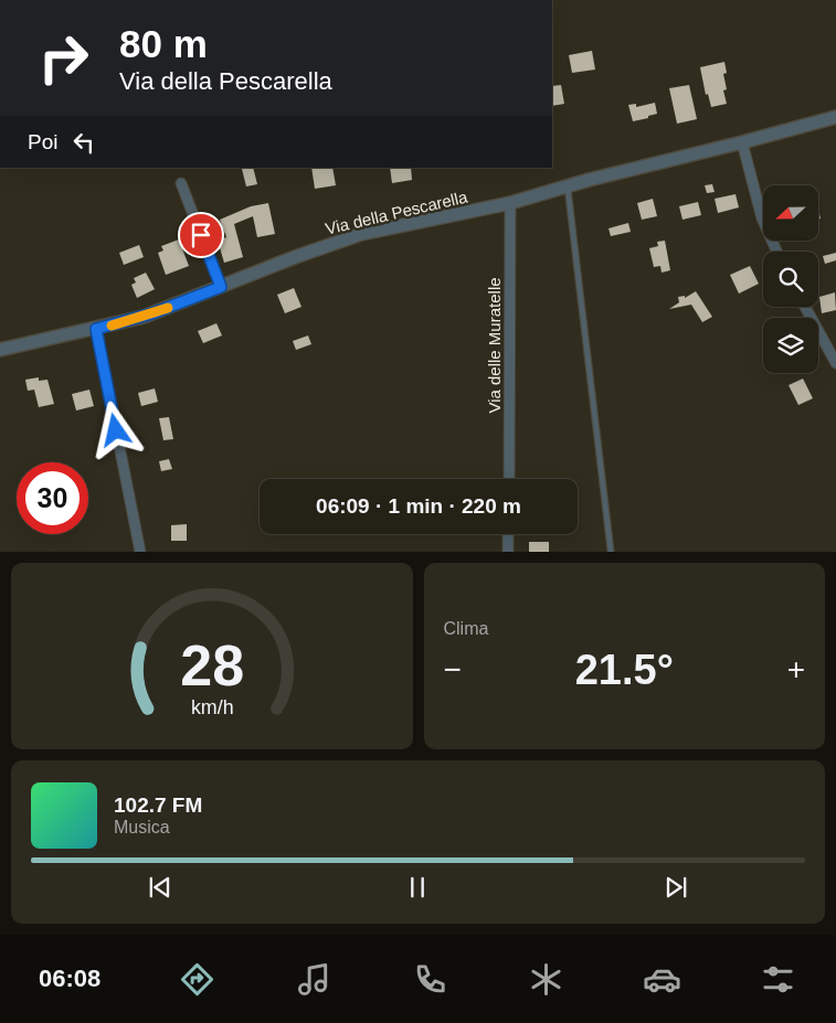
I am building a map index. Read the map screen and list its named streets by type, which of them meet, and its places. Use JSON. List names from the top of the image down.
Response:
{
  "streets": {
    "street": ["Via della Pescarella", "Via delle Muratelle"]
  },
  "crossings": [
    ["Via della Pescarella", "Via delle Muratelle"]
  ],
  "north": "left",
  "page": {
    "turn": ["80 m", "Via della Pescarella"],
    "then": "Poi",
    "limit": "30",
    "trip": "06:09 · 1 min · 220 m",
    "tile": "Clima",
    "heat": ["−", "21.5°", "+"],
    "song": ["102.7 FM", "Musica"],
    "tabs": "06:08",
    "gauge": ["28", "km/h"]
  }
}
